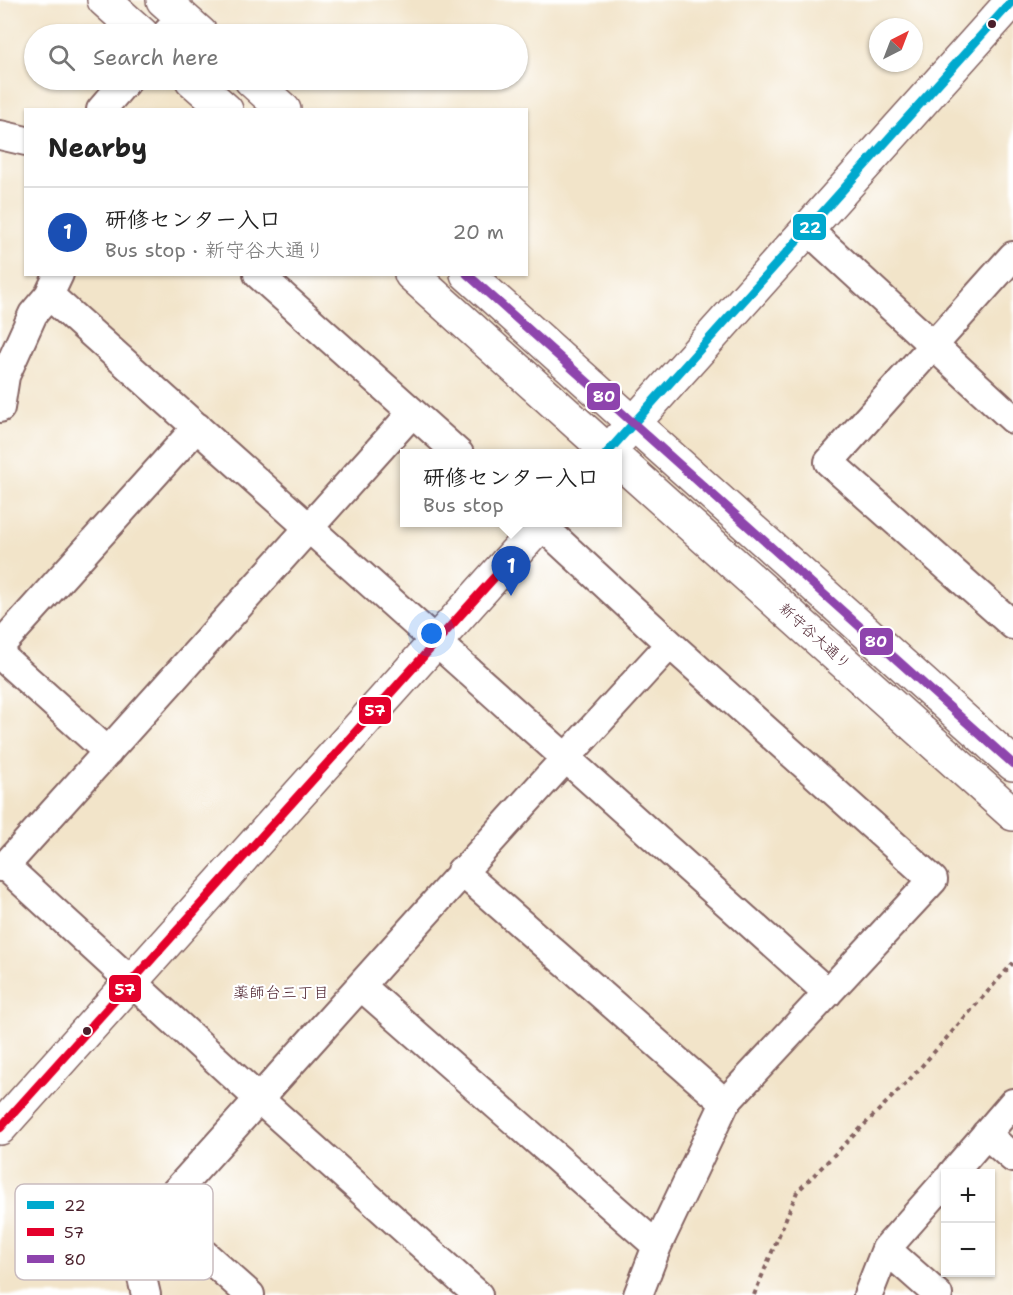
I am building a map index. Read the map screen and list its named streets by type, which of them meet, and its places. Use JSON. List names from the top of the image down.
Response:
{
  "streets": {
    "street": ["新守谷大通り"]
  },
  "districts": ["薬師台三丁目"],
  "lines": ["transit line 22", "transit line 80", "transit line 57"],
  "legend": ["22", "57", "80"],
  "north": "top right",
  "page": {
    "search": "Search here",
    "heading": "Nearby",
    "list": [
      {
        "mark": "1",
        "name": "研修センター入口",
        "note": "Bus stop · 新守谷大通り",
        "value": "20 m"
      }
    ],
    "popup": ["研修センター入口", "Bus stop"],
    "pins": "1",
    "map_buttons": ["+", "−"]
  }
}
